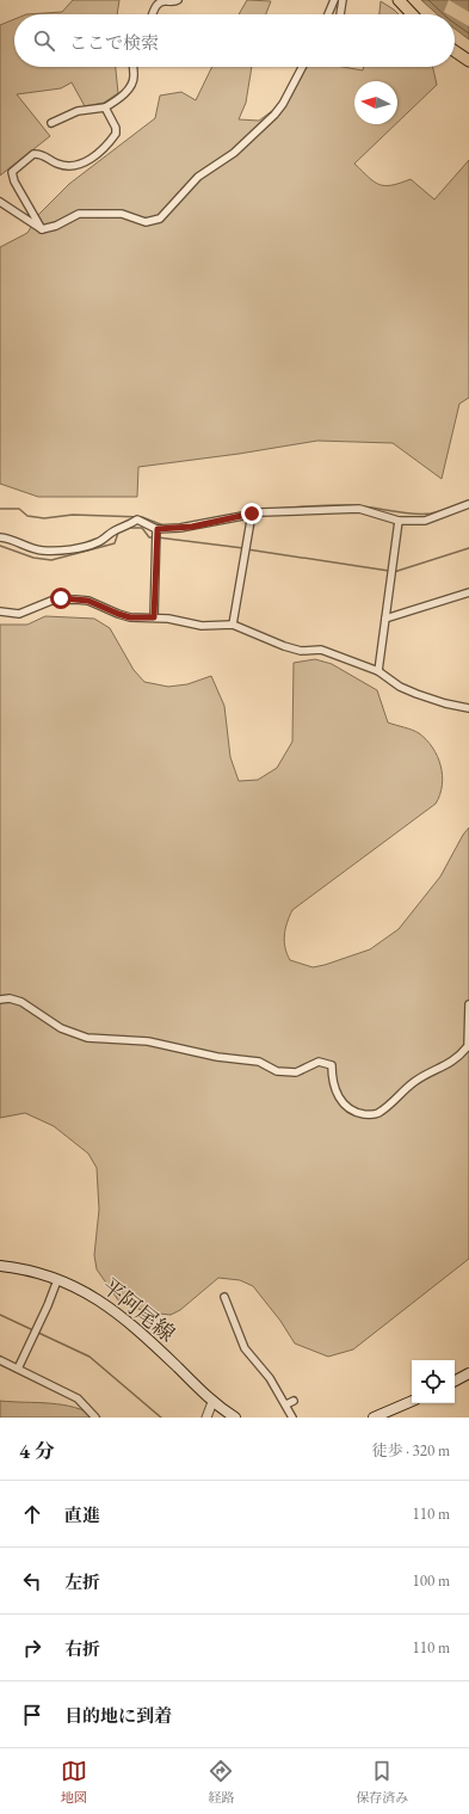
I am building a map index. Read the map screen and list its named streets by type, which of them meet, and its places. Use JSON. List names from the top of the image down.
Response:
{
  "streets": {
    "main road": ["平阿尾線"]
  },
  "north": "left",
  "page": {
    "search": "ここで検索",
    "heading": ["4 分", "徒歩 · 320 m"],
    "list": [
      ["直進", "110 m"],
      ["左折", "100 m"],
      ["右折", "110 m"],
      "目的地に到着"
    ],
    "nav": ["地図", "経路", "保存済み"]
  }
}
